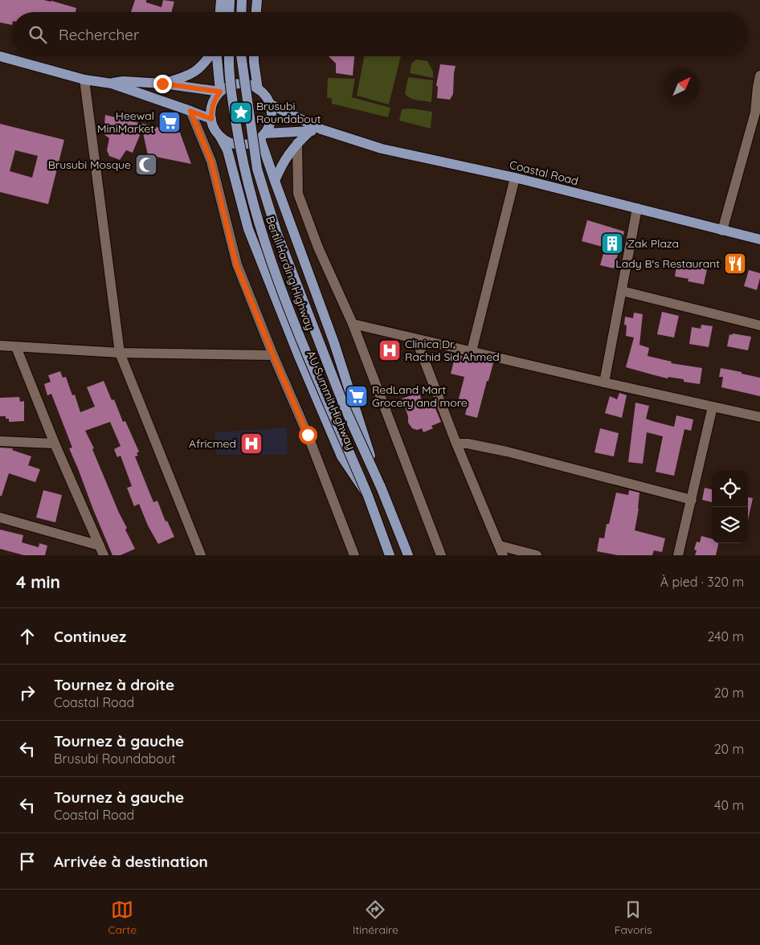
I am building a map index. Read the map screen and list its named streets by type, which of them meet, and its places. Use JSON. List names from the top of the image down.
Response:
{
  "streets": {
    "main road": ["Coastal Road", "Bertil Harding Highway", "AU Summit Highway"]
  },
  "crossings": [
    ["Coastal Road", "AU Summit Highway"],
    ["Bertil Harding Highway", "AU Summit Highway"]
  ],
  "places": {
    "place": ["Brusubi Roundabout"],
    "supermarket": ["Heewal MiniMarket", "RedLand Mart Grocery and more"],
    "mosque": ["Brusubi Mosque"],
    "building": ["Zak Plaza"],
    "restaurant": ["Lady B's Restaurant"],
    "hospital": ["Clinica Dr. Rachid Sid Ahmed", "Africmed"]
  },
  "north": "top right",
  "page": {
    "search": "Rechercher",
    "heading": ["4 min", "À pied · 320 m"],
    "list": [
      ["Continuez", "240 m"],
      ["Tournez à droite", "Coastal Road", "20 m"],
      ["Tournez à gauche", "Brusubi Roundabout", "20 m"],
      ["Tournez à gauche", "Coastal Road", "40 m"],
      "Arrivée à destination"
    ],
    "nav": ["Carte", "Itinéraire", "Favoris"]
  }
}
